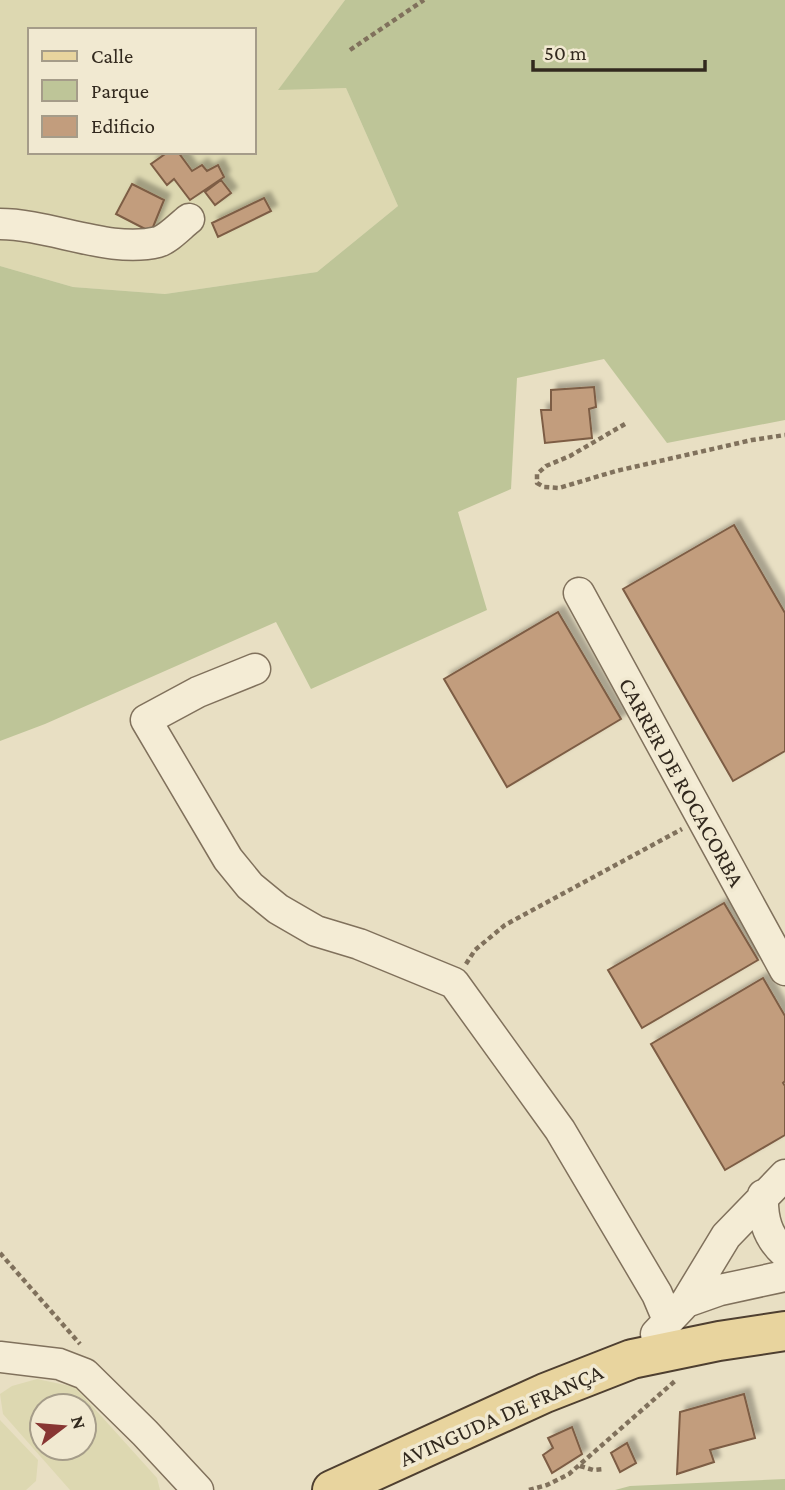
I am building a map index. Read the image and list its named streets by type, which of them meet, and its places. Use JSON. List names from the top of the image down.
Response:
{
  "streets": {
    "main road": ["AVINGUDA DE FRANÇA"],
    "street": ["CARRER DE ROCACORBA"]
  },
  "legend": ["Calle", "Parque", "Edificio"],
  "scale_bar": "50 m",
  "north": "right"
}
